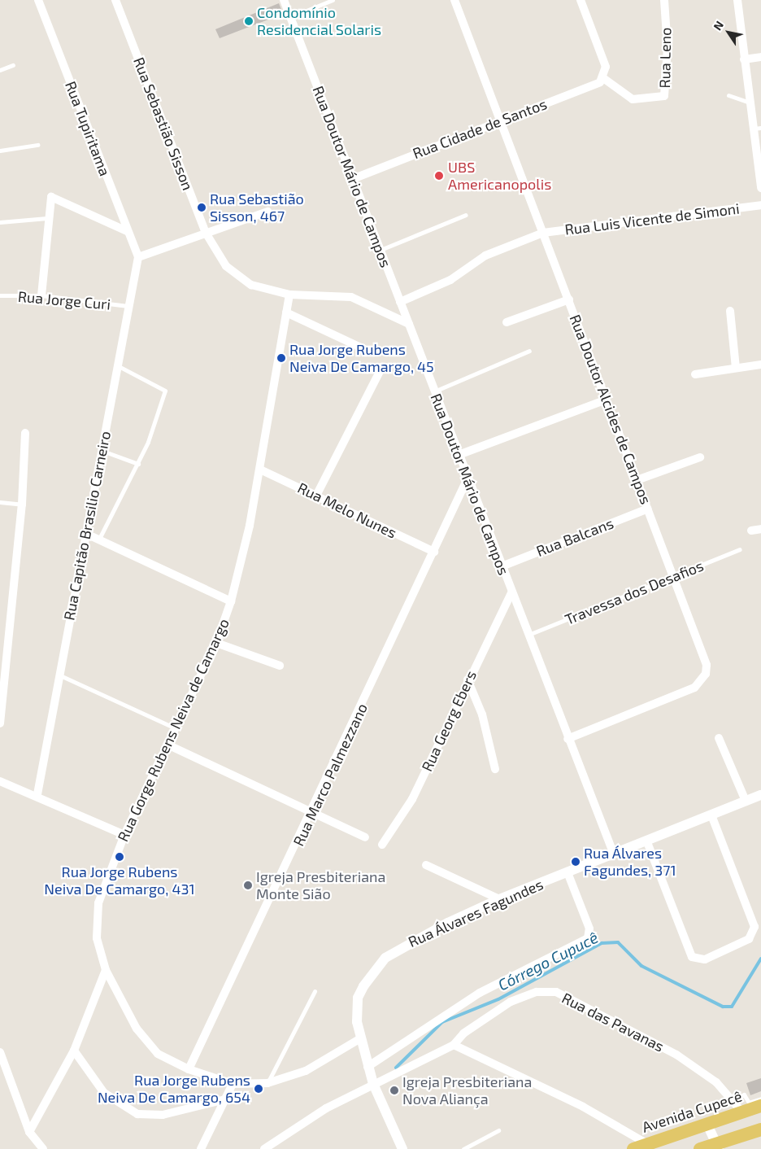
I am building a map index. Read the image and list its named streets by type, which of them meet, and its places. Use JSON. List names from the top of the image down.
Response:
{
  "streets": {
    "main road": ["Avenida Cupecê"],
    "street": [
      "Rua Leno",
      "Rua Sebastião Sisson",
      "Rua Tupiritama",
      "Rua Cidade de Santos",
      "Rua Doutor Mário de Campos",
      "Rua Luis Vicente de Simoni",
      "Rua Doutor Alcides de Campos",
      "Rua Melo Nunes",
      "Rua Capitão Brasilio Carneiro",
      "Rua Balcans",
      "Rua Georg Ebers",
      "Rua Gorge Rubens Neiva de Camargo",
      "Rua Marco Palmezzano",
      "Rua Álvares Fagundes",
      "Rua das Pavanas"
    ],
    "lane": ["Rua Jorge Curi", "Travessa dos Desafios"]
  },
  "crossings": [
    ["Rua Leno", "Rua Cidade de Santos"],
    ["Rua Sebastião Sisson", "Rua Doutor Mário de Campos"],
    ["Rua Sebastião Sisson", "Rua Gorge Rubens Neiva de Camargo"],
    ["Rua Tupiritama", "Rua Capitão Brasilio Carneiro"],
    ["Rua Cidade de Santos", "Rua Doutor Mário de Campos"],
    ["Rua Cidade de Santos", "Rua Doutor Alcides de Campos"],
    ["Rua Doutor Mário de Campos", "Rua Luis Vicente de Simoni"],
    ["Rua Doutor Mário de Campos", "Rua Doutor Alcides de Campos"],
    ["Rua Doutor Mário de Campos", "Rua Balcans"],
    ["Rua Doutor Mário de Campos", "Travessa dos Desafios"],
    ["Rua Doutor Mário de Campos", "Rua Georg Ebers"],
    ["Rua Doutor Mário de Campos", "Rua Marco Palmezzano"],
    ["Rua Doutor Mário de Campos", "Rua Álvares Fagundes"],
    ["Rua Luis Vicente de Simoni", "Rua Doutor Alcides de Campos"],
    ["Rua Jorge Curi", "Rua Capitão Brasilio Carneiro"],
    ["Rua Doutor Alcides de Campos", "Rua Balcans"],
    ["Rua Doutor Alcides de Campos", "Travessa dos Desafios"],
    ["Rua Melo Nunes", "Rua Gorge Rubens Neiva de Camargo"],
    ["Rua Melo Nunes", "Rua Marco Palmezzano"],
    ["Rua Gorge Rubens Neiva de Camargo", "Rua Marco Palmezzano"],
    ["Rua Gorge Rubens Neiva de Camargo", "Rua Álvares Fagundes"],
    ["Rua Álvares Fagundes", "Rua das Pavanas"],
    ["Rua das Pavanas", "Avenida Cupecê"]
  ],
  "water": ["Córrego Cupucê"],
  "places": [
    "Condomínio Residencial Solaris",
    "UBS Americanopolis",
    "Rua Sebastião Sisson, 467",
    "Rua Jorge Rubens Neiva De Camargo, 45",
    "Rua Jorge Rubens Neiva De Camargo, 431",
    "Rua Álvares Fagundes, 371",
    "Igreja Presbiteriana Monte Sião",
    "Rua Jorge Rubens Neiva De Camargo, 654",
    "Igreja Presbiteriana Nova Aliança"
  ],
  "north": "top left"
}
